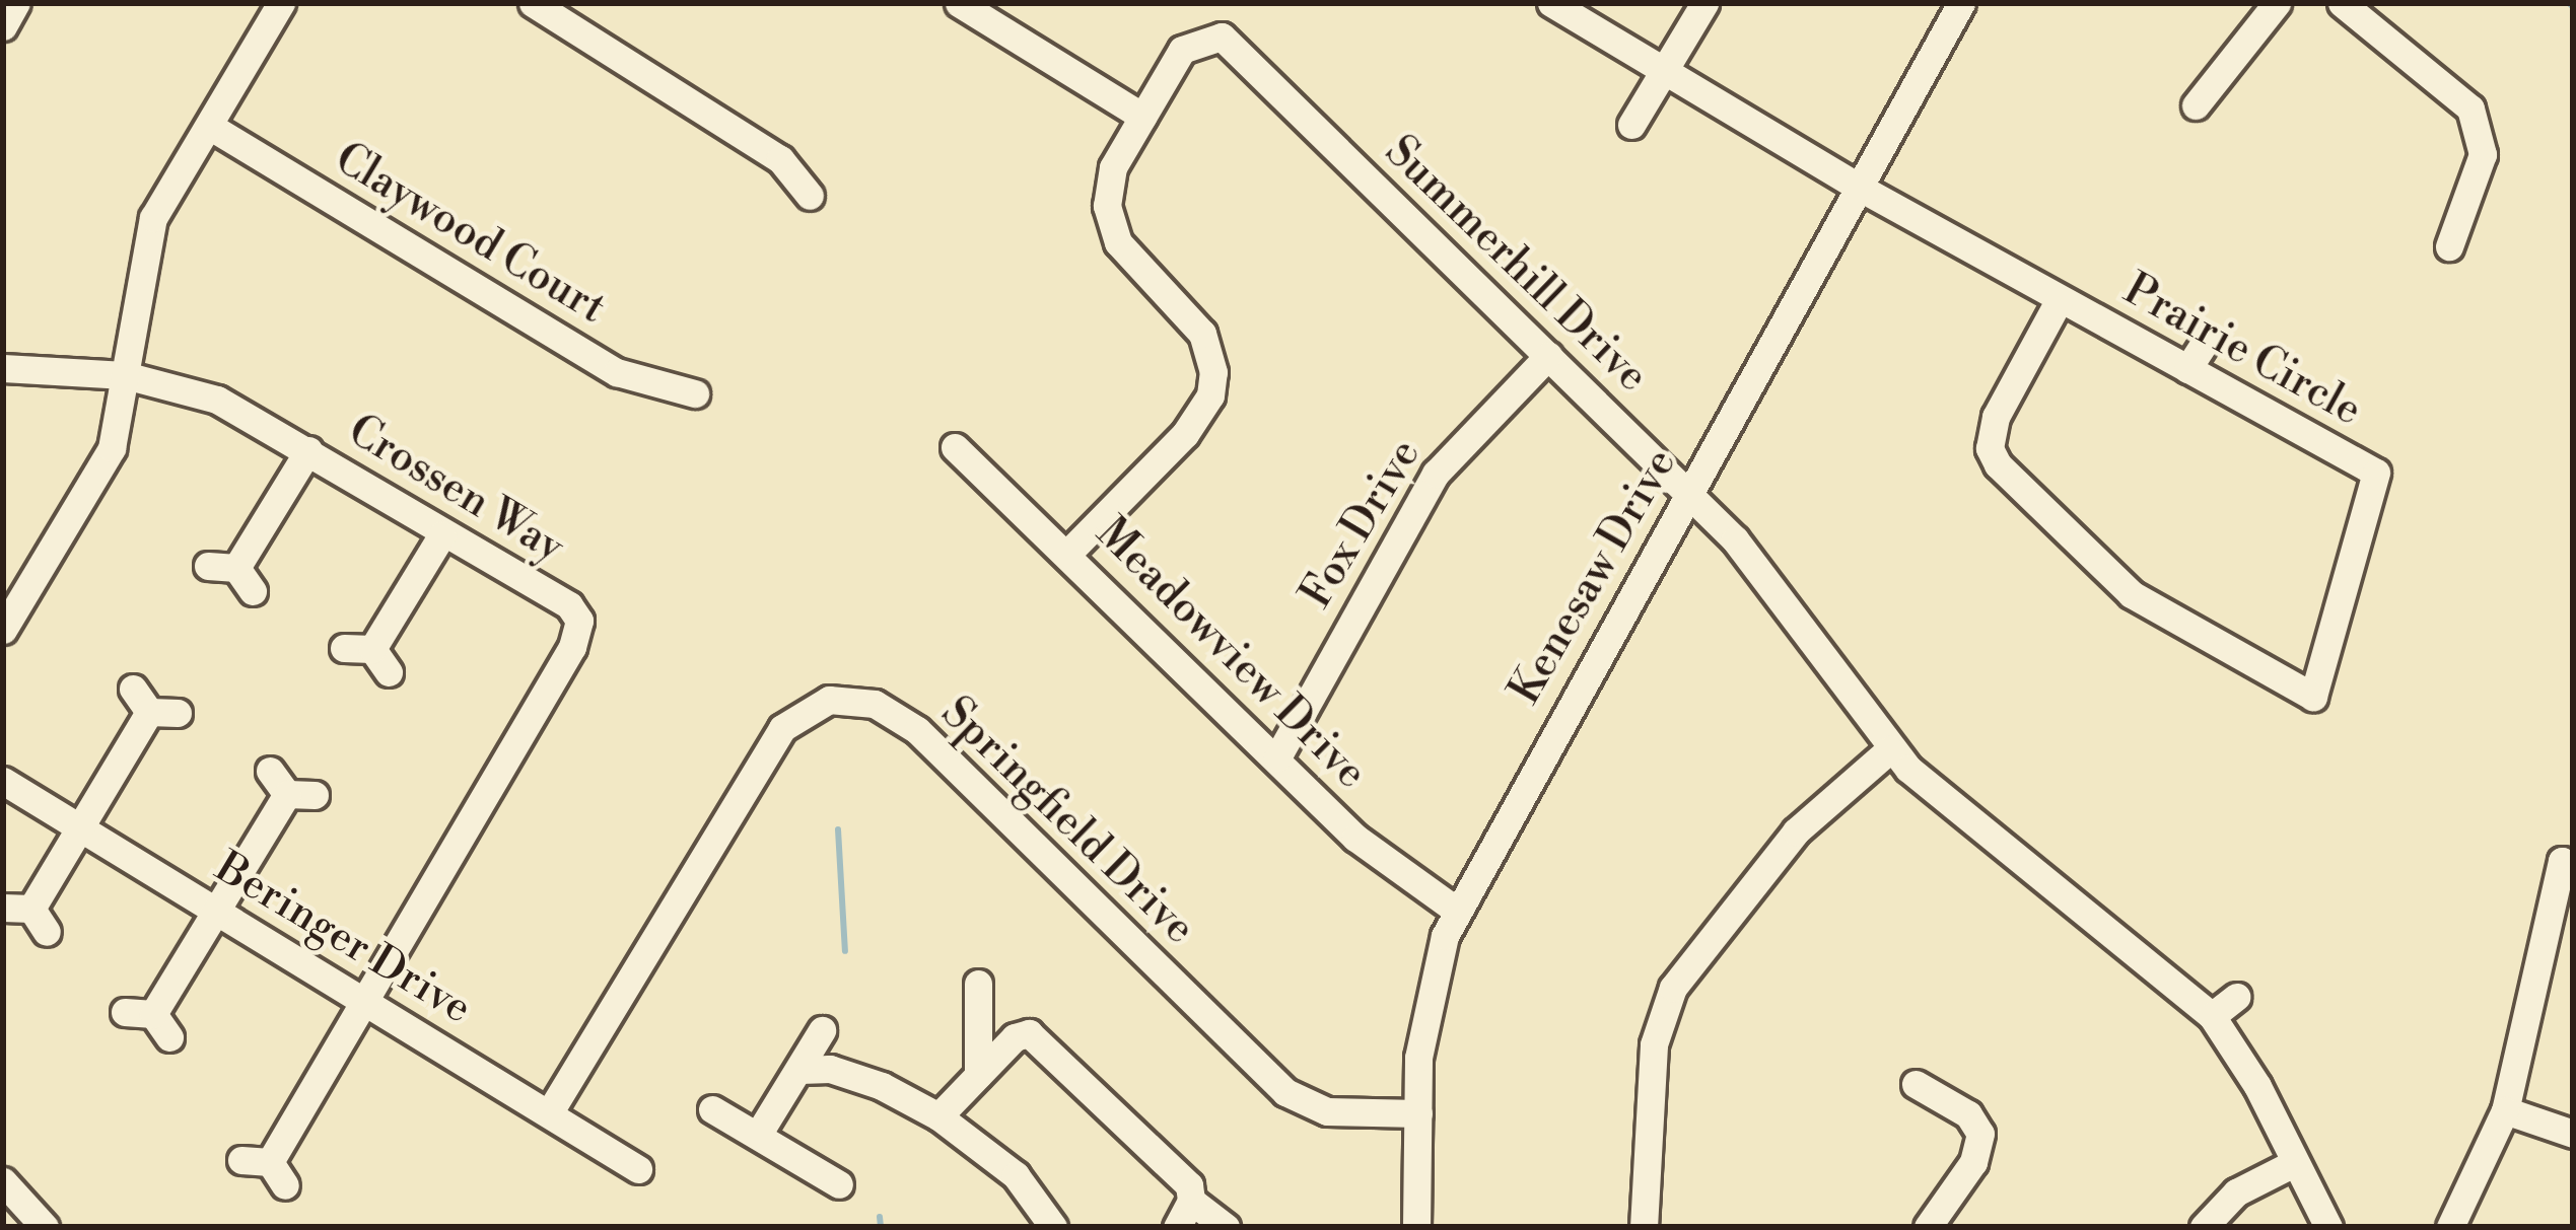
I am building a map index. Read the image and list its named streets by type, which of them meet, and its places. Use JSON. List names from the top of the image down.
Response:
{
  "streets": {
    "street": [
      "Claywood Court",
      "Summerhill Drive",
      "Prairie Circle",
      "Crossen Way",
      "Fox Drive",
      "Kenesaw Drive",
      "Meadowview Drive",
      "Springfield Drive",
      "Beringer Drive"
    ]
  },
  "crossings": [
    ["Summerhill Drive", "Fox Drive"],
    ["Summerhill Drive", "Kenesaw Drive"],
    ["Summerhill Drive", "Meadowview Drive"],
    ["Prairie Circle", "Kenesaw Drive"],
    ["Crossen Way", "Beringer Drive"],
    ["Fox Drive", "Meadowview Drive"],
    ["Kenesaw Drive", "Meadowview Drive"],
    ["Kenesaw Drive", "Springfield Drive"],
    ["Springfield Drive", "Beringer Drive"]
  ]
}
